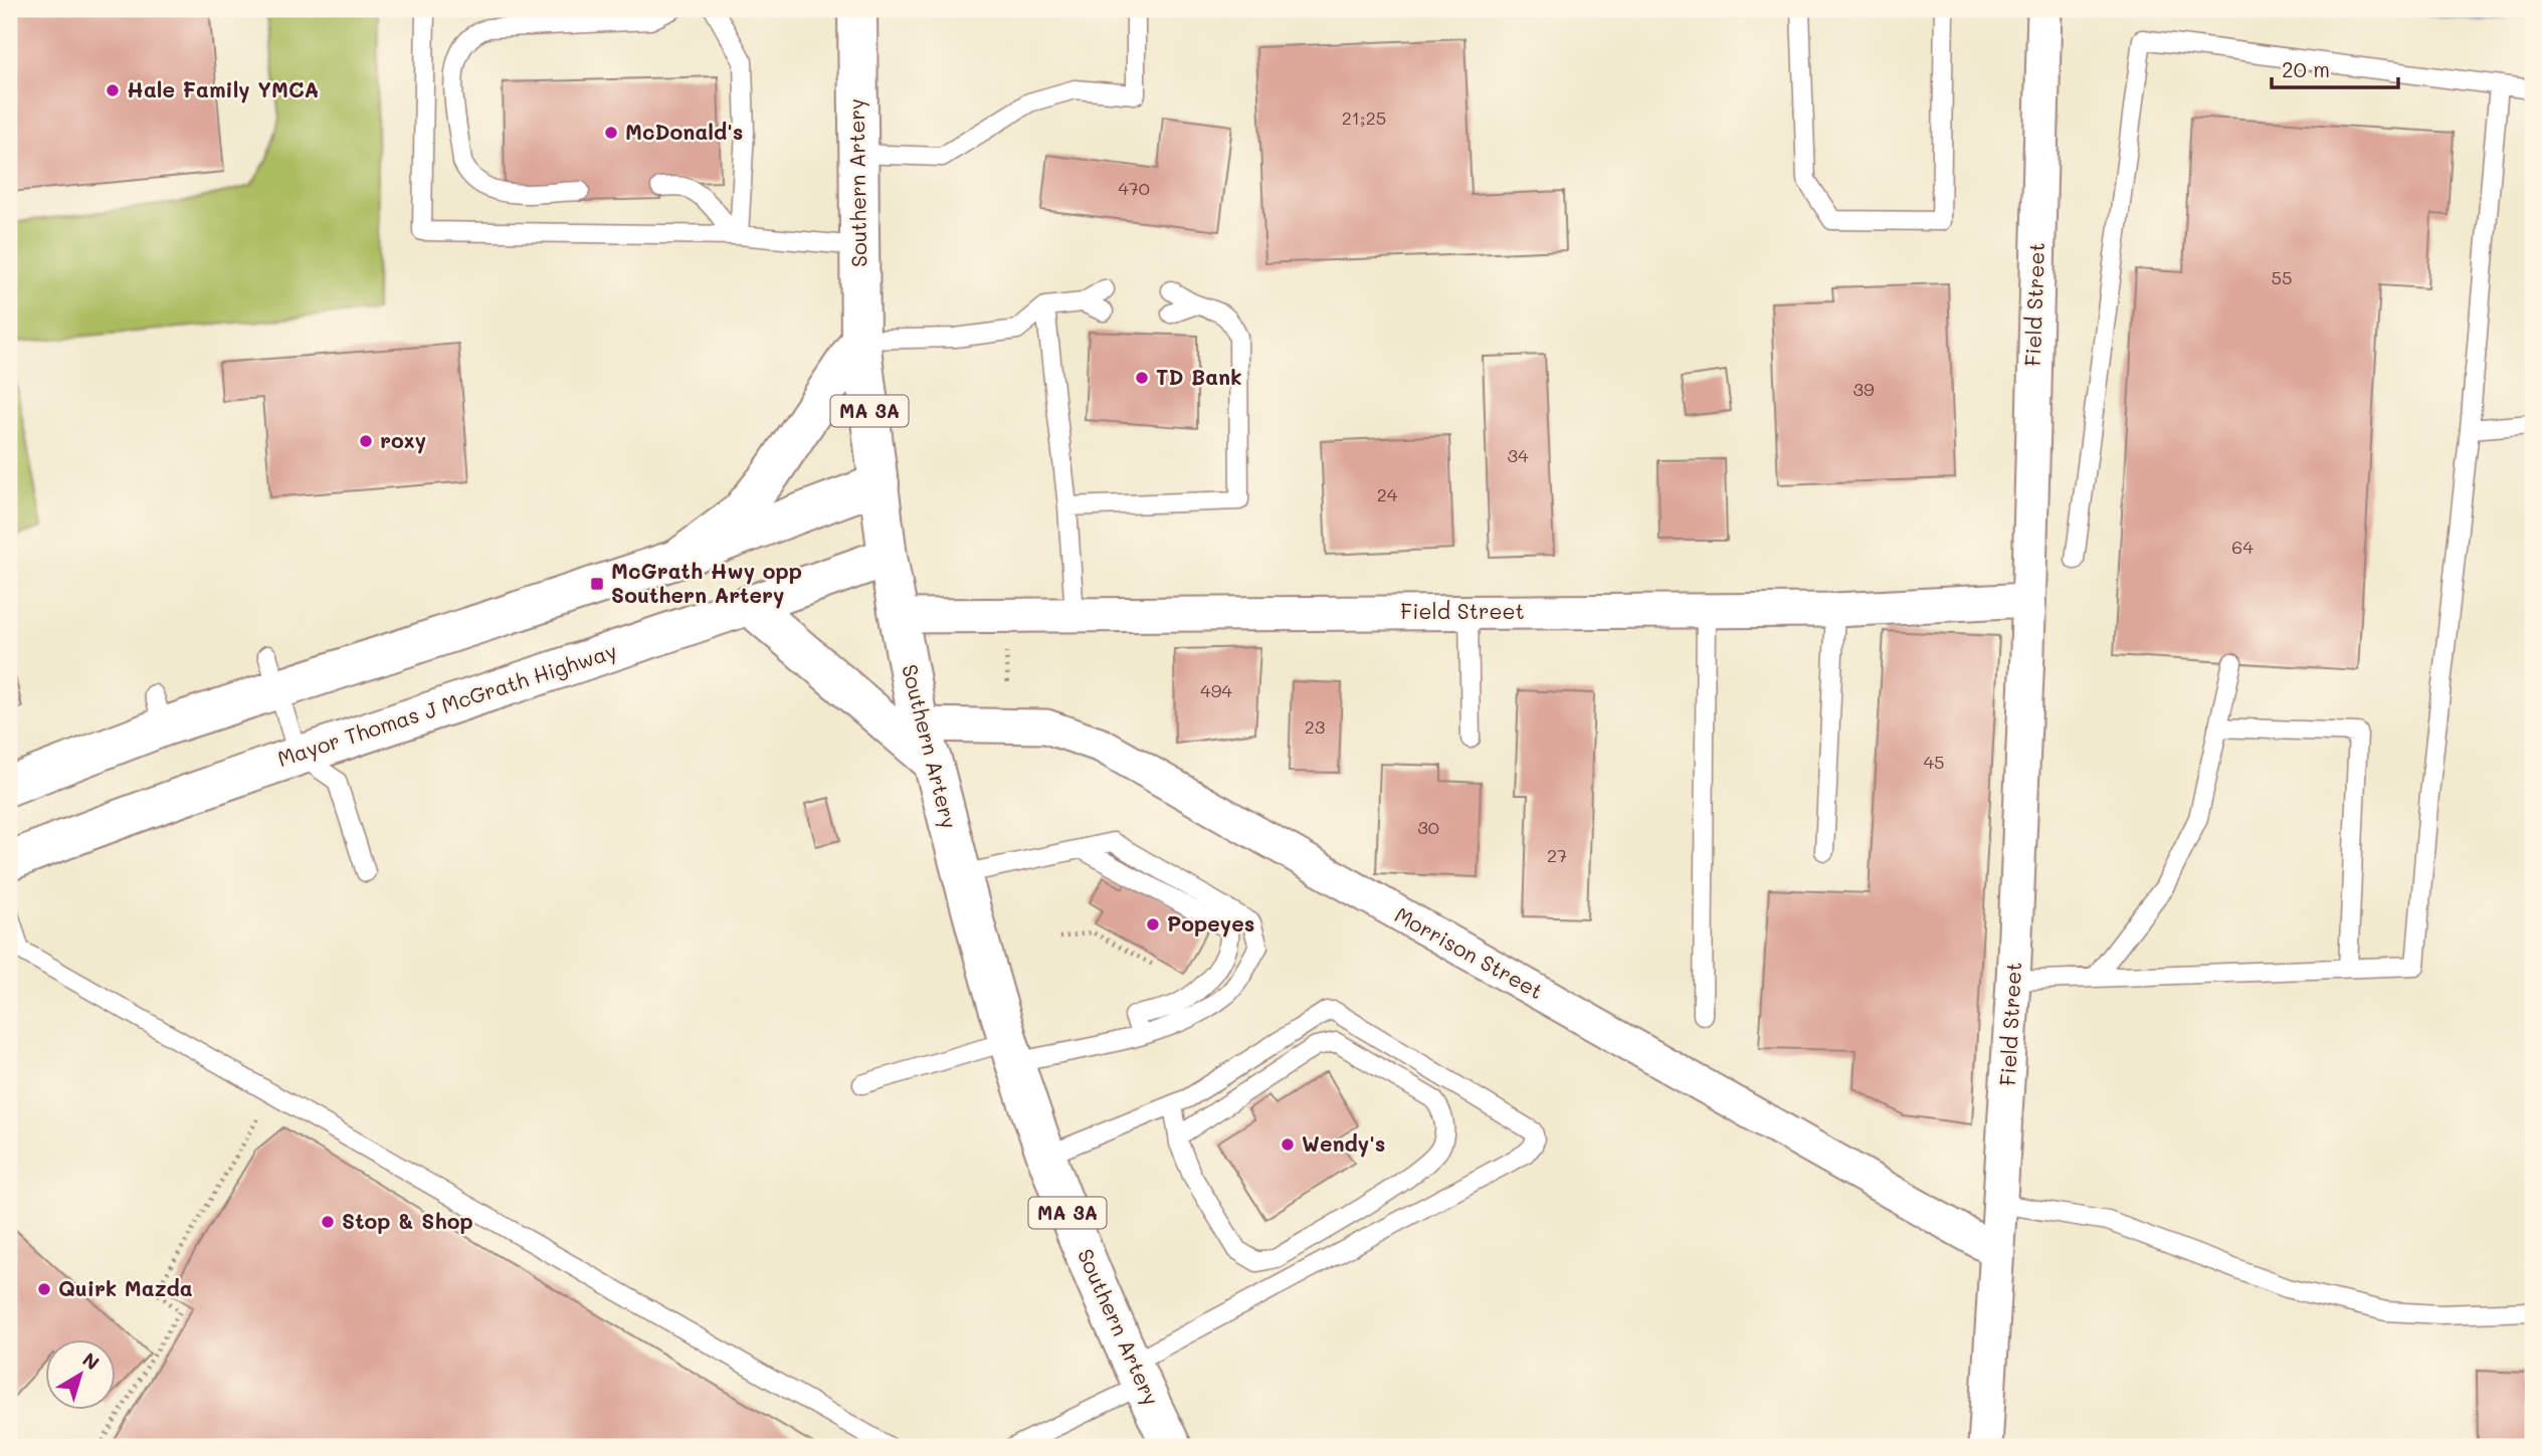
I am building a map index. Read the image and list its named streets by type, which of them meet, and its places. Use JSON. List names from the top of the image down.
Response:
{
  "streets": {
    "main road": ["Southern Artery", "MA 3A", "Mayor Thomas J McGrath Highway"],
    "street": ["Field Street", "Morrison Street"]
  },
  "crossings": [
    ["Southern Artery", "Field Street"],
    ["Southern Artery", "Mayor Thomas J McGrath Highway"],
    ["Southern Artery", "Morrison Street"],
    ["Field Street", "Morrison Street"]
  ],
  "places": {
    "other": [
      "Hale Family YMCA",
      "McDonald's",
      "TD Bank",
      "roxy",
      "Popeyes",
      "Wendy's",
      "Stop & Shop",
      "Quirk Mazda"
    ],
    "transit": ["McGrath Hwy opp Southern Artery"]
  },
  "house_numbers": [
    "21;25",
    "470",
    "55",
    "39",
    "34",
    "24",
    "64",
    "494",
    "23",
    "45",
    "30",
    "27"
  ],
  "scale_bar": "20 m",
  "north": "top right"
}
